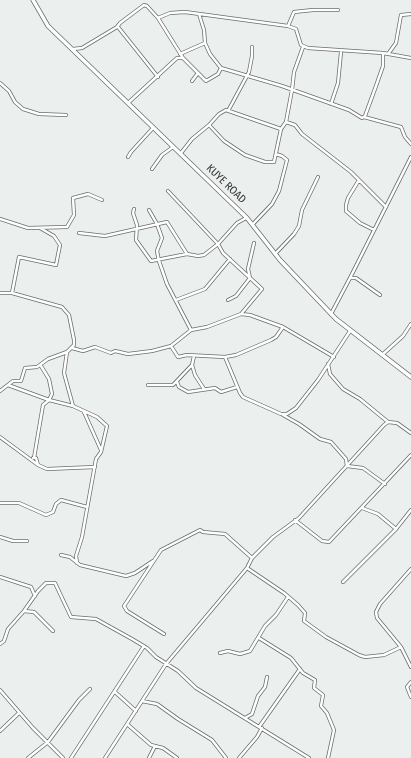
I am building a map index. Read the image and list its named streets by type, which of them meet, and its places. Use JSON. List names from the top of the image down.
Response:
{
  "streets": {
    "street": ["KUYE ROAD"]
  }
}
